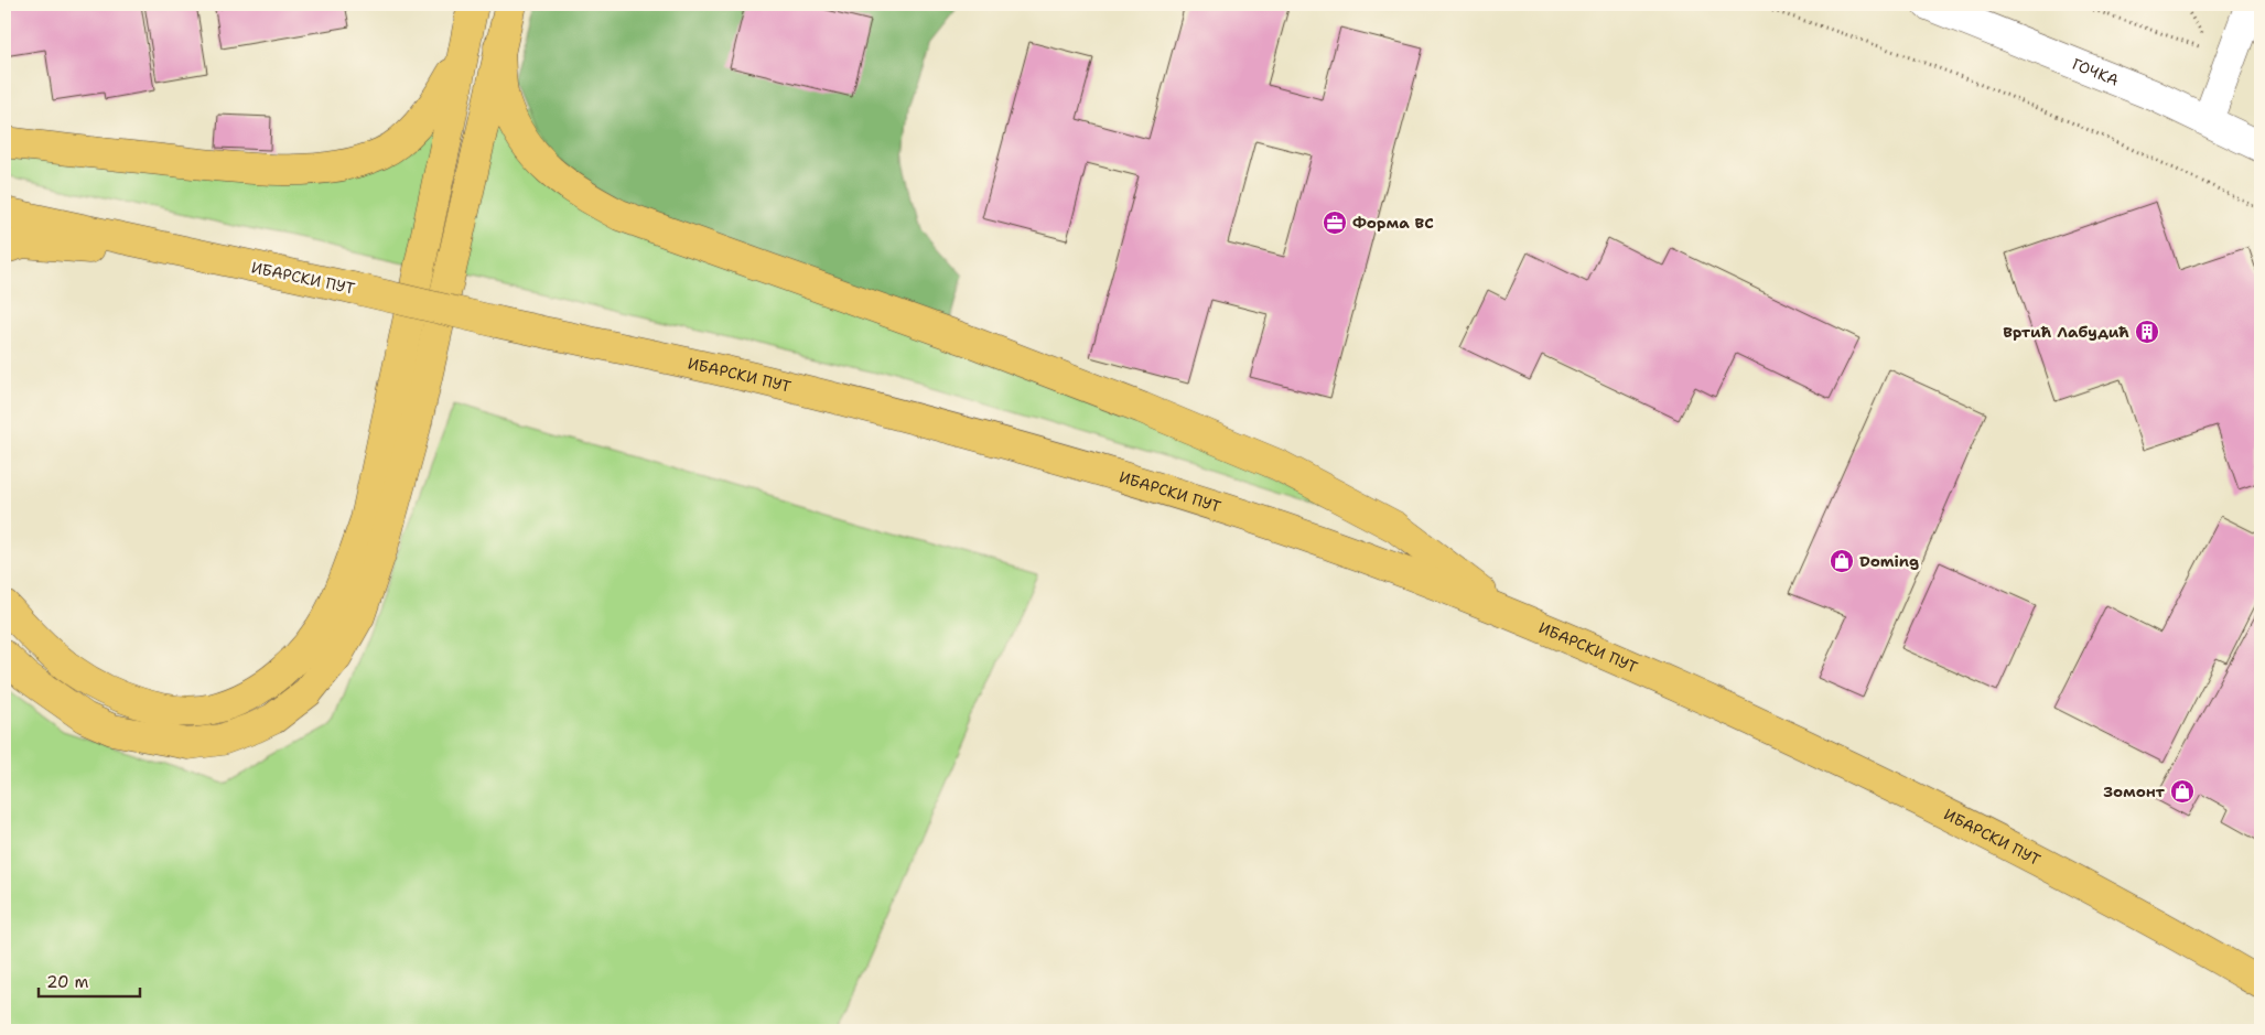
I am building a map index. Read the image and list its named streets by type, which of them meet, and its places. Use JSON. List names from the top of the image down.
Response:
{
  "streets": {
    "main road": ["ИБАРСКИ ПУТ"],
    "street": ["ГОЧКА"]
  },
  "places": {
    "office": ["Форма ВС"],
    "building": ["Вртић Лабудић"],
    "shop": ["Doming", "Зомонт"]
  },
  "scale_bar": "20 m"
}
